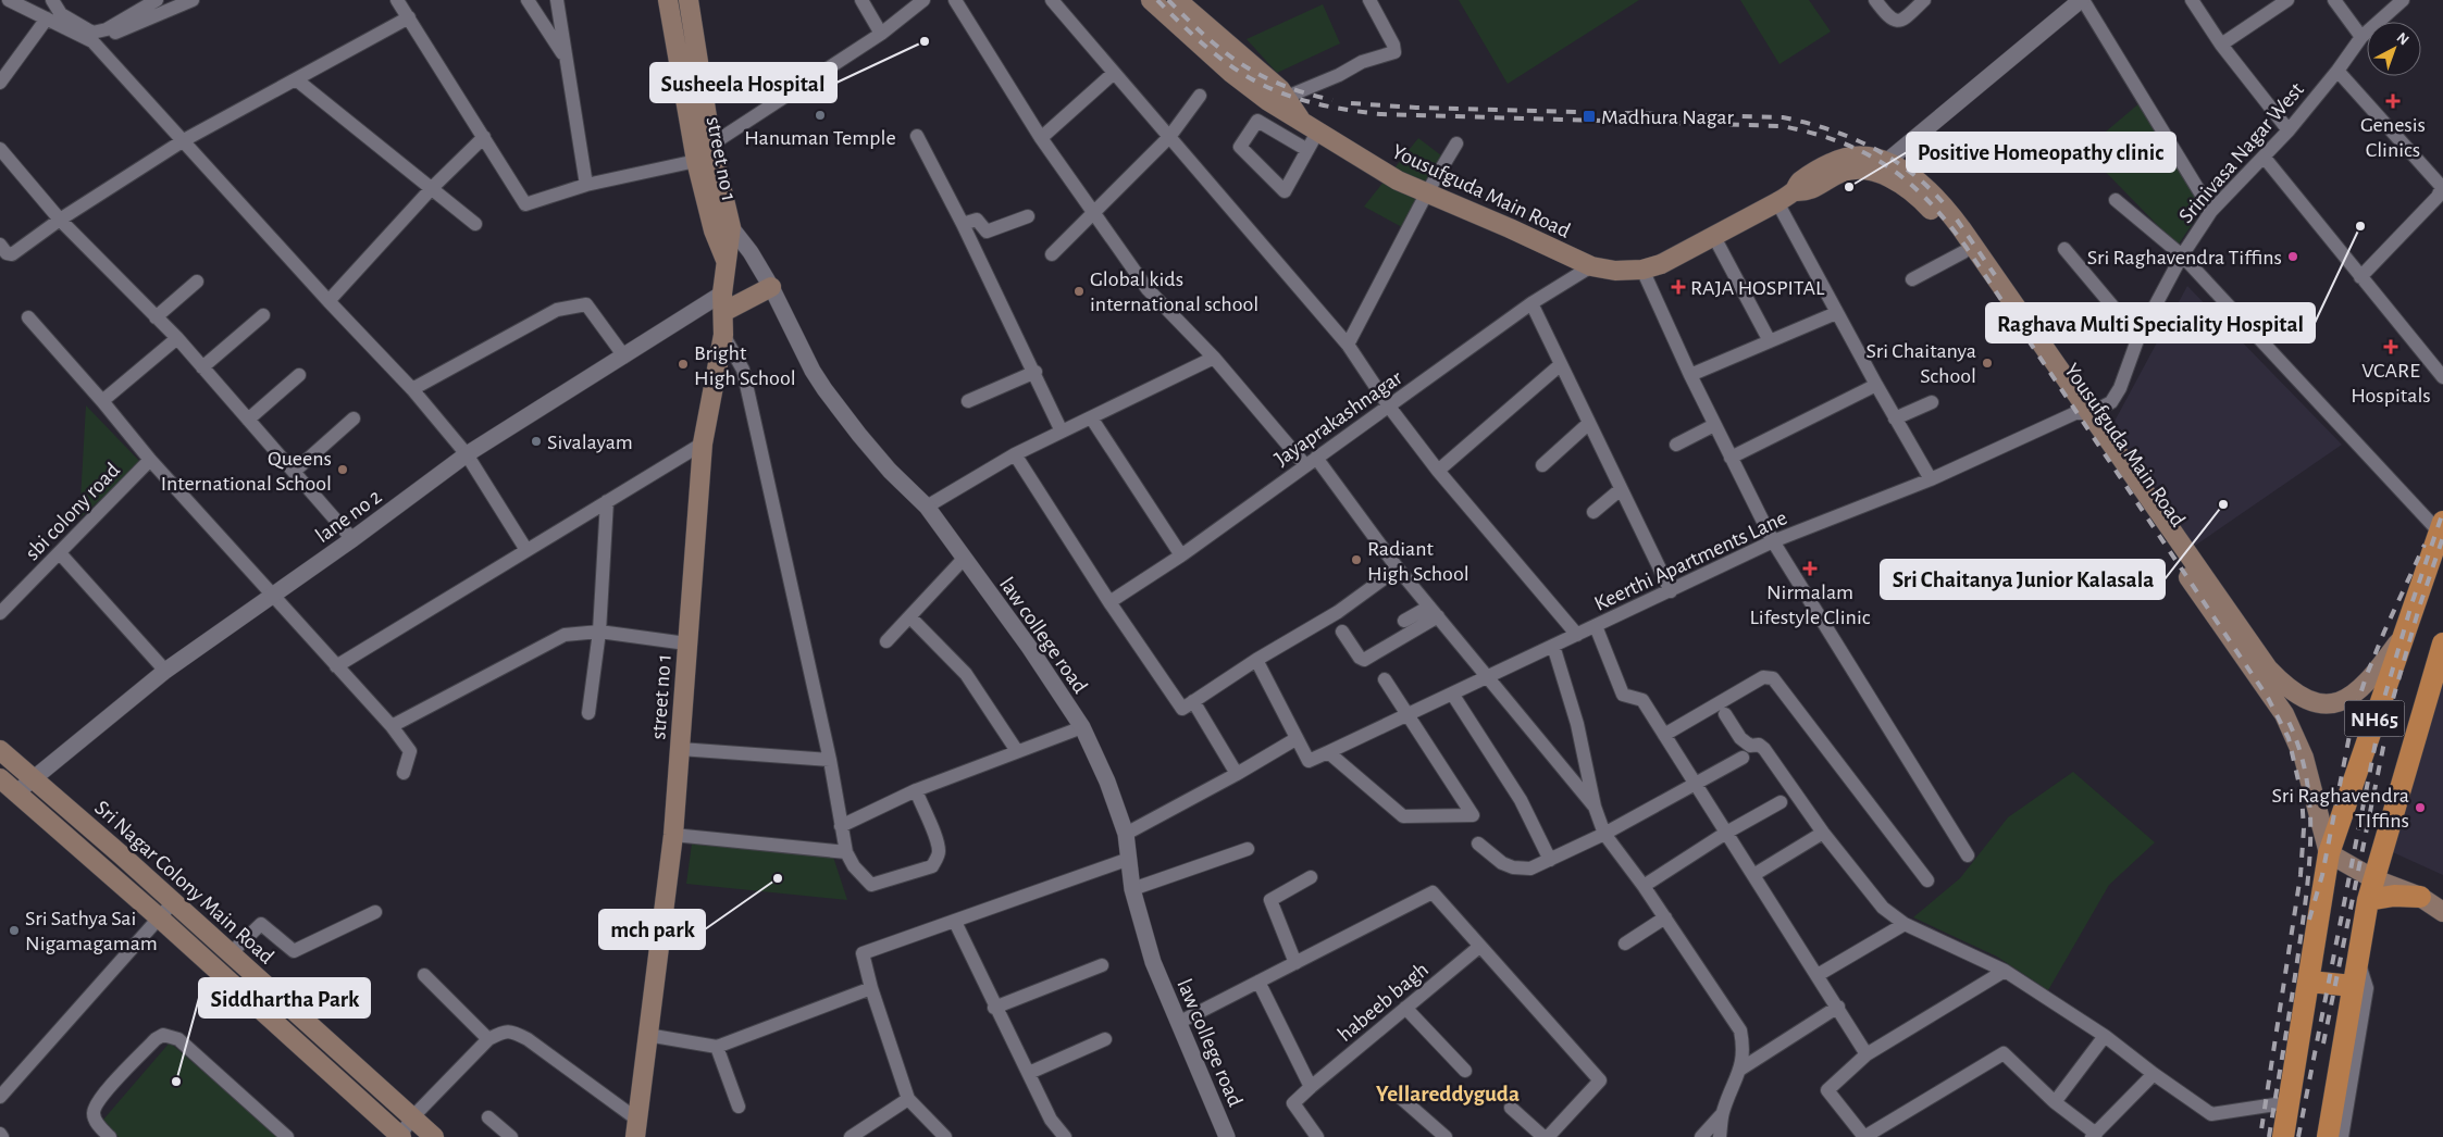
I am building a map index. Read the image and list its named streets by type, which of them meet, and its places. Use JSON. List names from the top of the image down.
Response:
{
  "streets": {
    "highway": ["NH65"],
    "main road": ["street no 1", "Yousufguda Main Road", "Sri Nagar Colony Main Road"],
    "street": [
      "Srinivasa Nagar West",
      "Jayaprakashnagar",
      "sbi colony road",
      "lane no 2",
      "Keerthi Apartments Lane",
      "law college road",
      "habeeb bagh"
    ]
  },
  "crossings": [
    ["Srinivasa Nagar West", "Yousufguda Main Road"],
    ["Srinivasa Nagar West", "Keerthi Apartments Lane"],
    ["street no 1", "lane no 2"],
    ["street no 1", "law college road"],
    ["Yousufguda Main Road", "Jayaprakashnagar"],
    ["Yousufguda Main Road", "Keerthi Apartments Lane"],
    ["Yousufguda Main Road", "NH65"],
    ["lane no 2", "Sri Nagar Colony Main Road"]
  ],
  "districts": ["Yellareddyguda"],
  "places": {
    "other": [
      "Susheela Hospital",
      "Hanuman Temple",
      "Positive Homeopathy clinic",
      "Raghava Multi Speciality Hospital",
      "Sri Raghavendra Tiffins",
      "Global kids international school",
      "Sri Chaitanya School",
      "Bright High School",
      "Sivalayam",
      "Queens International School",
      "Sri Chaitanya Junior Kalasala",
      "Radiant High School",
      "Sri Raghavendra TIffins",
      "mch park",
      "Sri Sathya Sai Nigamagamam",
      "Siddhartha Park"
    ],
    "health": [
      "Genesis Clinics",
      "RAJA HOSPITAL",
      "VCARE Hospitals",
      "Nirmalam Lifestyle Clinic"
    ],
    "transit": ["Madhura Nagar"]
  },
  "north": "top right"
}
